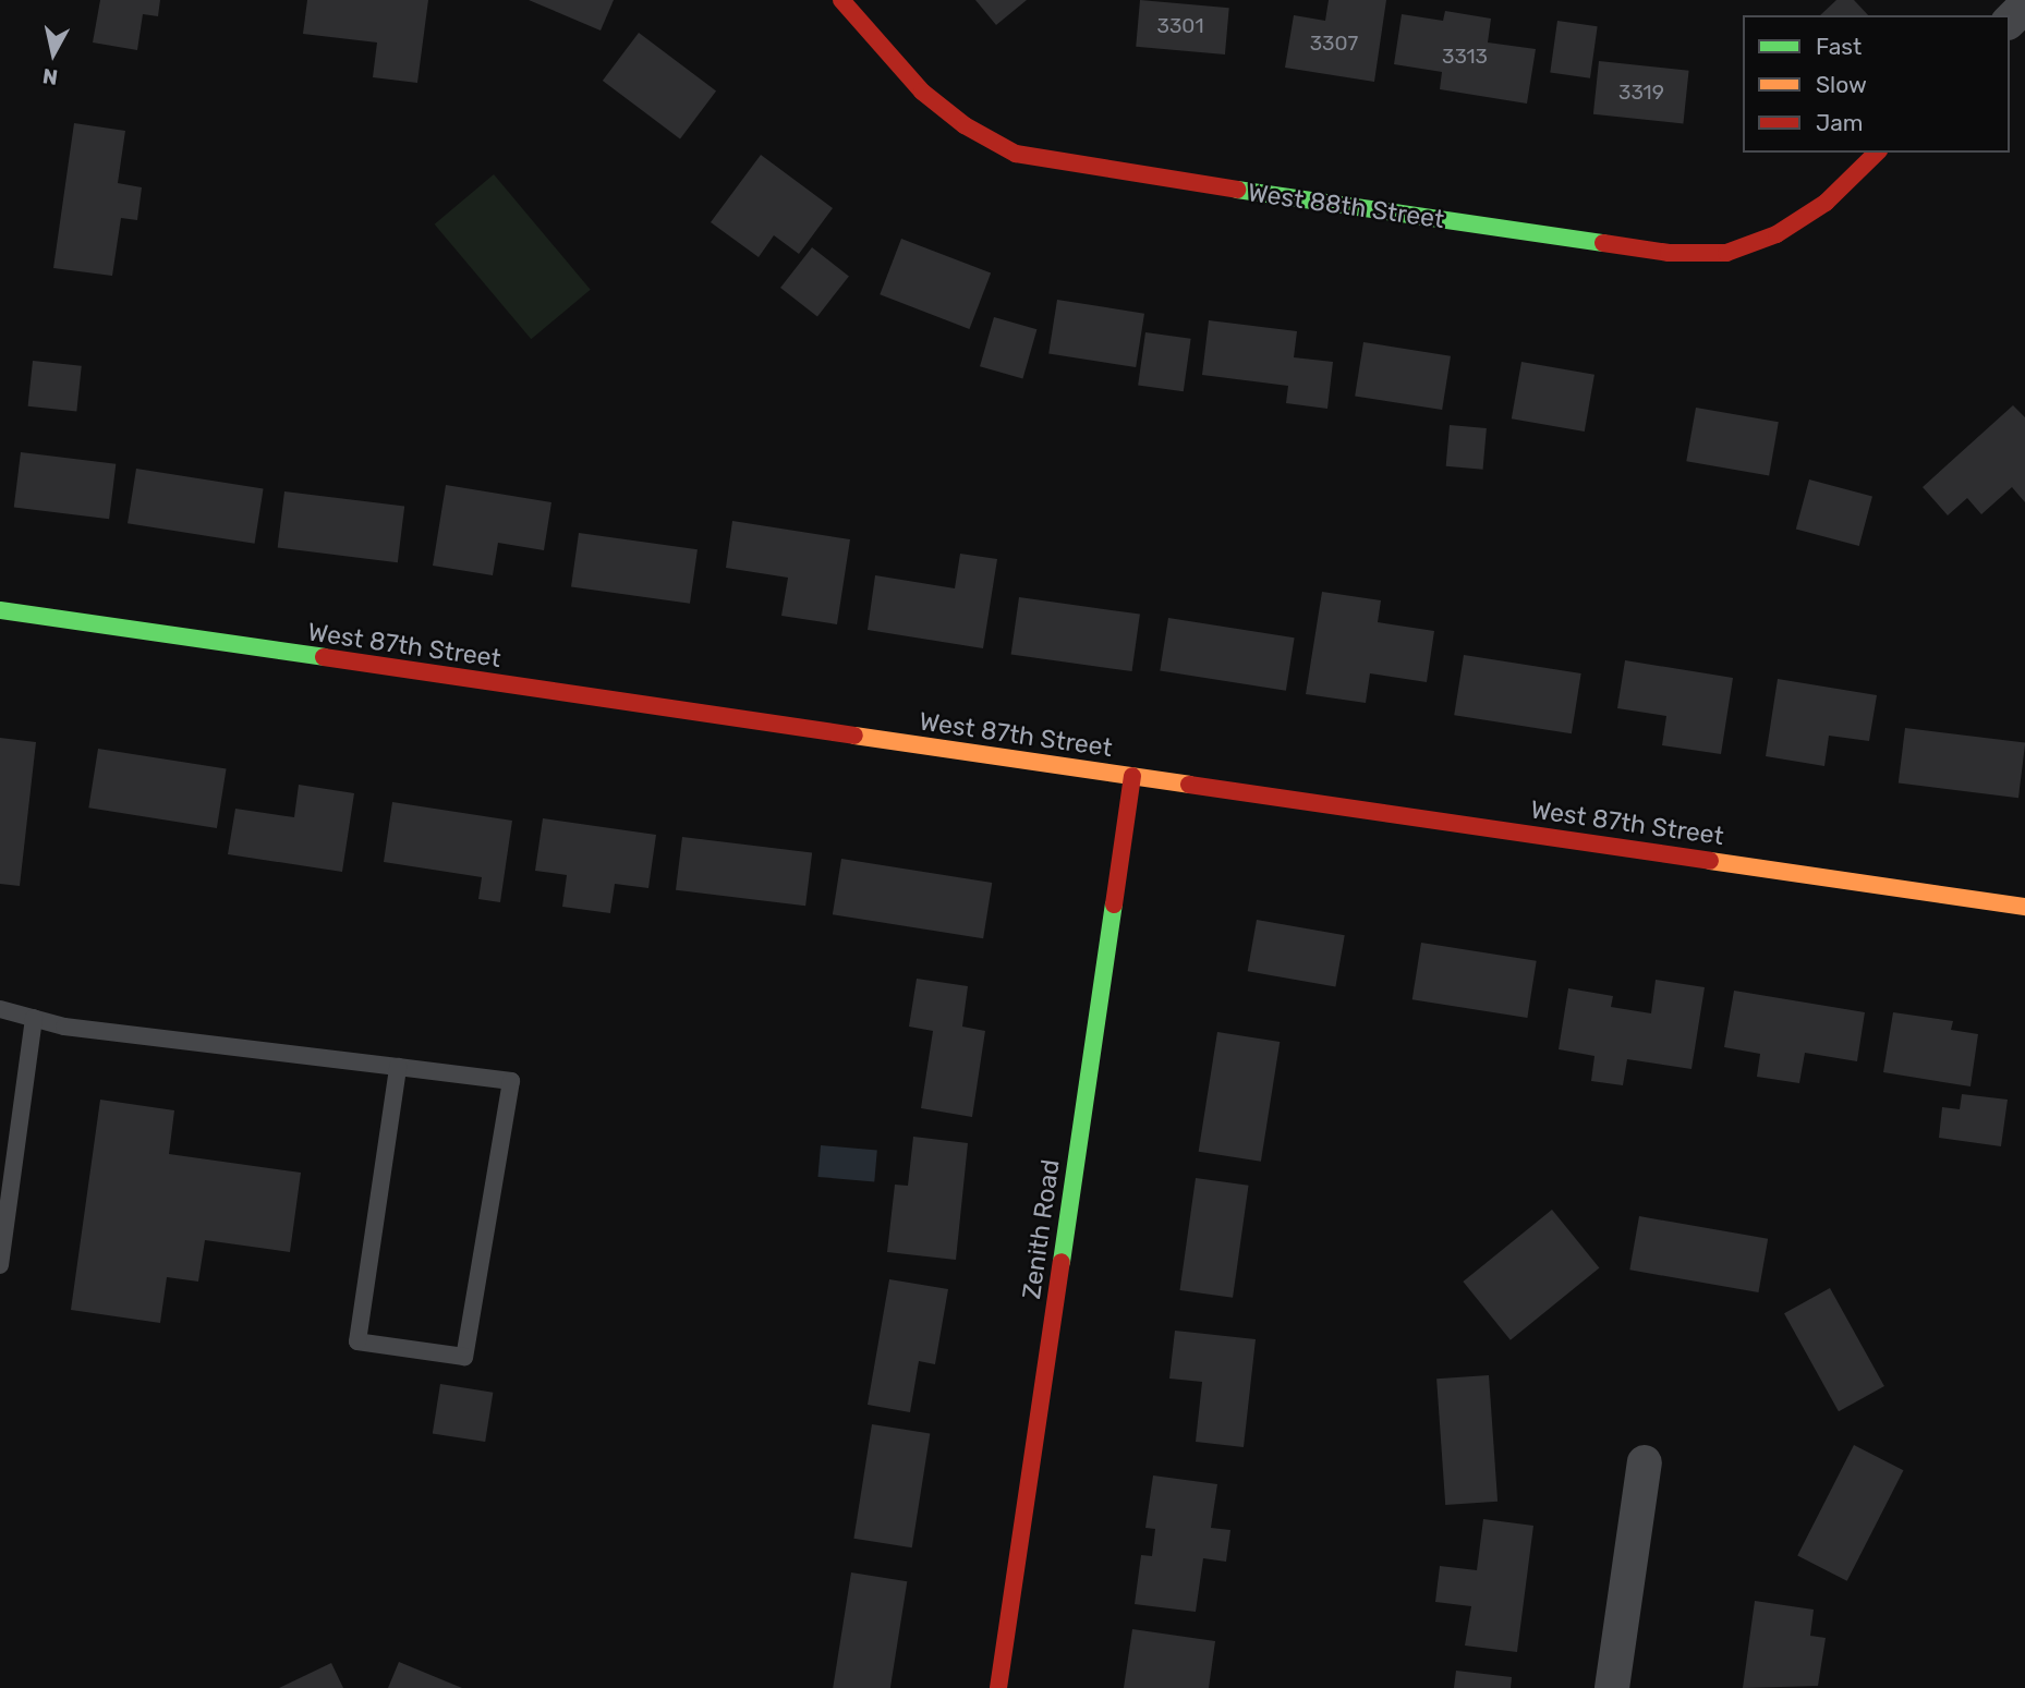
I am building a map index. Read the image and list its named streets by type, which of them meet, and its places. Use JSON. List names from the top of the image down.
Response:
{
  "streets": {
    "street": ["West 88th Street", "West 87th Street", "Zenith Road"]
  },
  "crossings": [
    ["West 87th Street", "Zenith Road"]
  ],
  "house_numbers": [
    "3301",
    "3307",
    "3313",
    "3319"
  ],
  "legend": ["Fast", "Slow", "Jam"],
  "north": "bottom"
}
